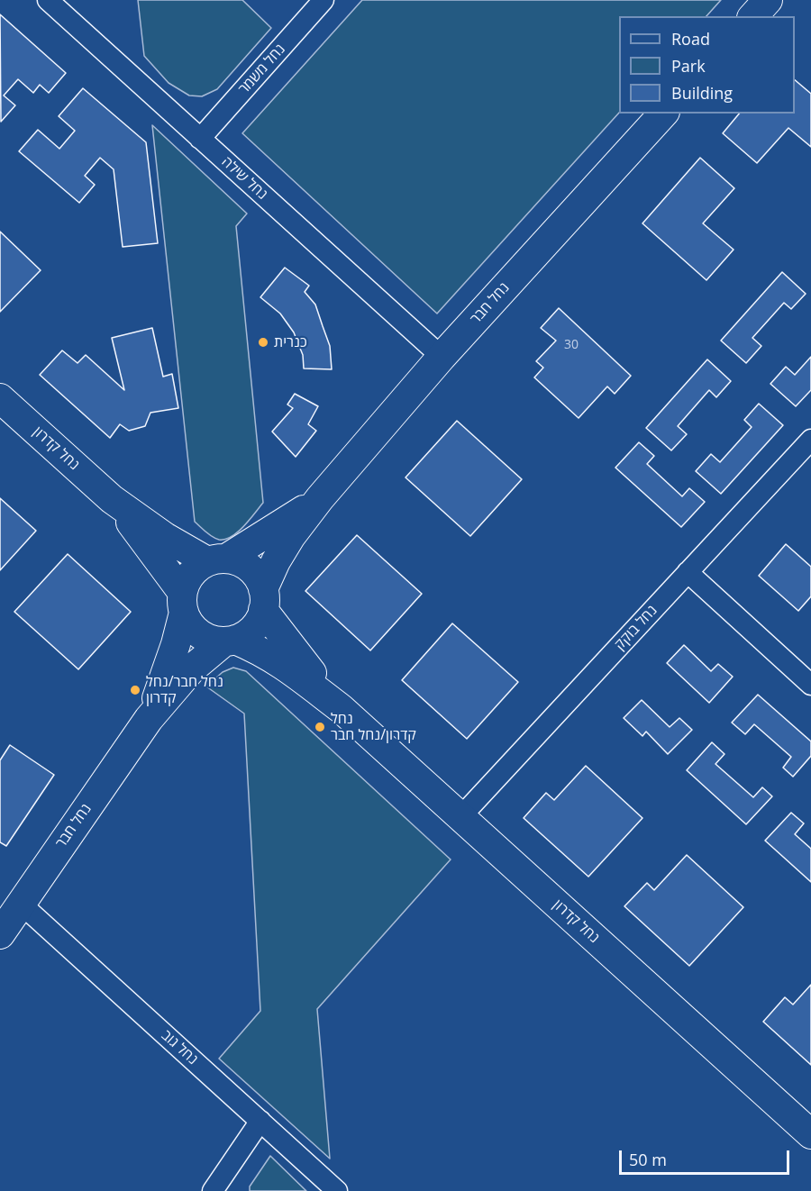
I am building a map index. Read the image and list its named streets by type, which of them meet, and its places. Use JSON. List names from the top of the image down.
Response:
{
  "streets": {
    "street": [
      "נחל משמר",
      "נחל שילה",
      "נחל חבר",
      "נחל קדרון",
      "נחל בוקק",
      "נחל גוב"
    ]
  },
  "crossings": [
    ["נחל משמר", "נחל שילה"],
    ["נחל שילה", "נחל חבר"],
    ["נחל חבר", "נחל קדרון"],
    ["נחל חבר", "נחל גוב"],
    ["נחל קדרון", "נחל בוקק"]
  ],
  "places": ["כנרית", "נחל חבר/נחל קדרון", "נחל קדרון/נחל חבר"],
  "house_numbers": ["30"],
  "legend": ["Road", "Park", "Building"],
  "scale_bar": "50 m"
}
